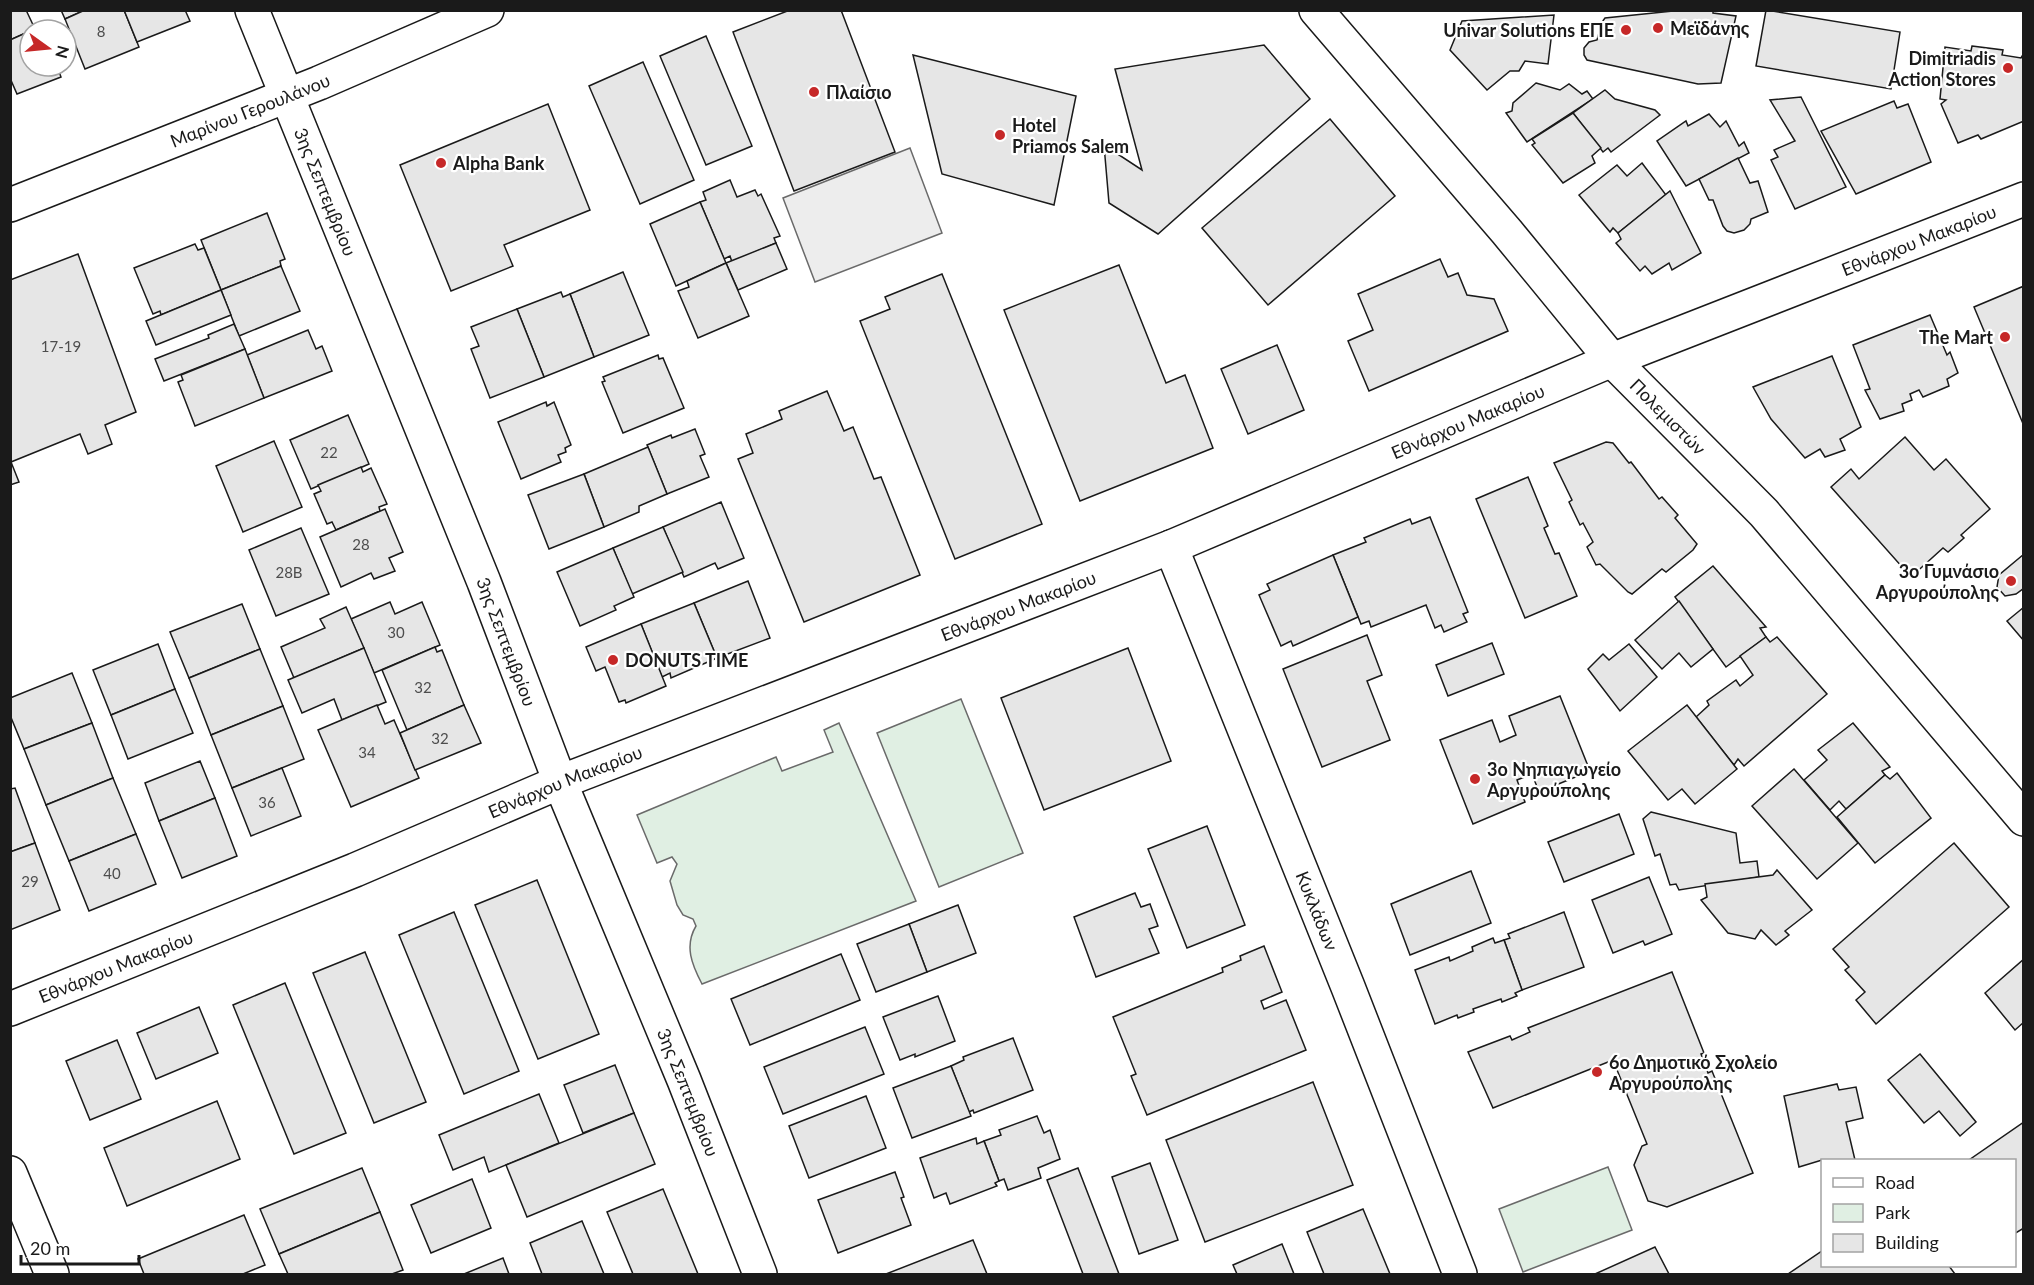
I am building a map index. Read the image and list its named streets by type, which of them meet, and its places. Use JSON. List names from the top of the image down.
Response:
{
  "streets": {
    "street": [
      "Μαρίνου Γερουλάνου",
      "3ης Σεπτεμβρίου",
      "Εθνάρχου Μακαρίου",
      "Πολεμιστών",
      "Κυκλάδων"
    ]
  },
  "crossings": [
    ["Μαρίνου Γερουλάνου", "3ης Σεπτεμβρίου"],
    ["3ης Σεπτεμβρίου", "Εθνάρχου Μακαρίου"],
    ["Εθνάρχου Μακαρίου", "Πολεμιστών"],
    ["Εθνάρχου Μακαρίου", "Κυκλάδων"]
  ],
  "places": [
    "Μεϊδάνης",
    "Univar Solutions ΕΠΕ",
    "Dimitriadis Action Stores",
    "Πλαίσιο",
    "Hotel Priamos Salem",
    "Alpha Bank",
    "The Mart",
    "3ο Γυμνάσιο Αργυρούπολης",
    "DONUTS TIME",
    "3ο Νηπιαγωγείο Αργυρούπολης",
    "6ο Δημοτικό Σχολείο Αργυρούπολης"
  ],
  "house_numbers": [
    "8",
    "17-19",
    "22",
    "28",
    "28Β",
    "30",
    "32",
    "32",
    "34",
    "36",
    "40",
    "29"
  ],
  "legend": ["Road", "Park", "Building"],
  "scale_bar": "20 m",
  "north": "right"
}
